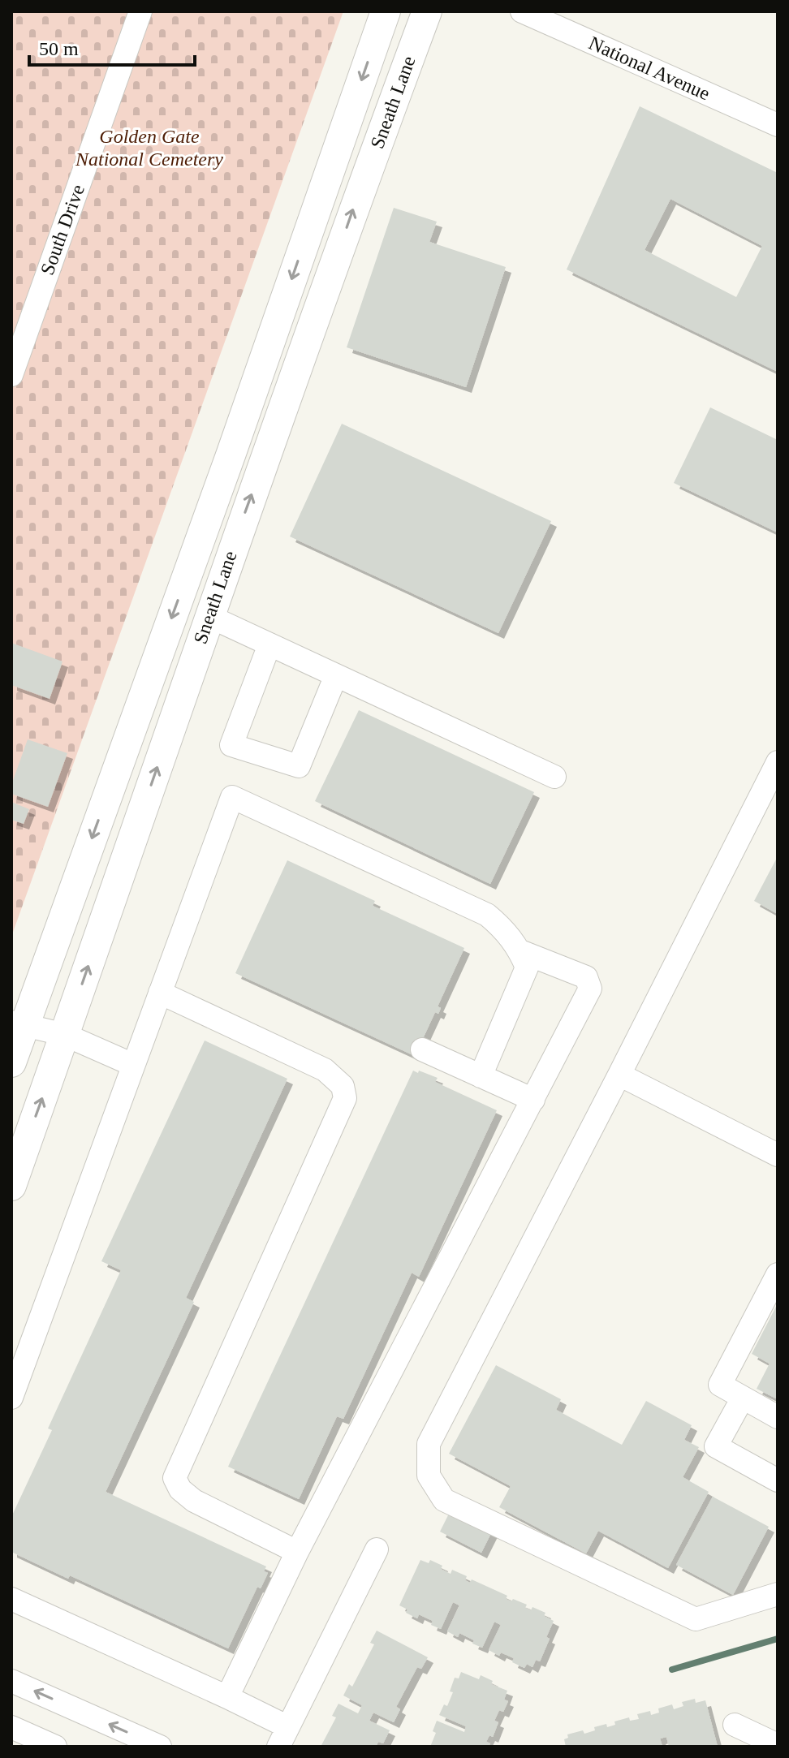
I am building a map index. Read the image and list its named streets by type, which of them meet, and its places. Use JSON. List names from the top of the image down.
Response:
{
  "streets": {
    "main road": ["Sneath Lane"],
    "street": ["National Avenue", "South Drive"]
  },
  "parks": ["Golden Gate National Cemetery"],
  "scale_bar": "50 m"
}
